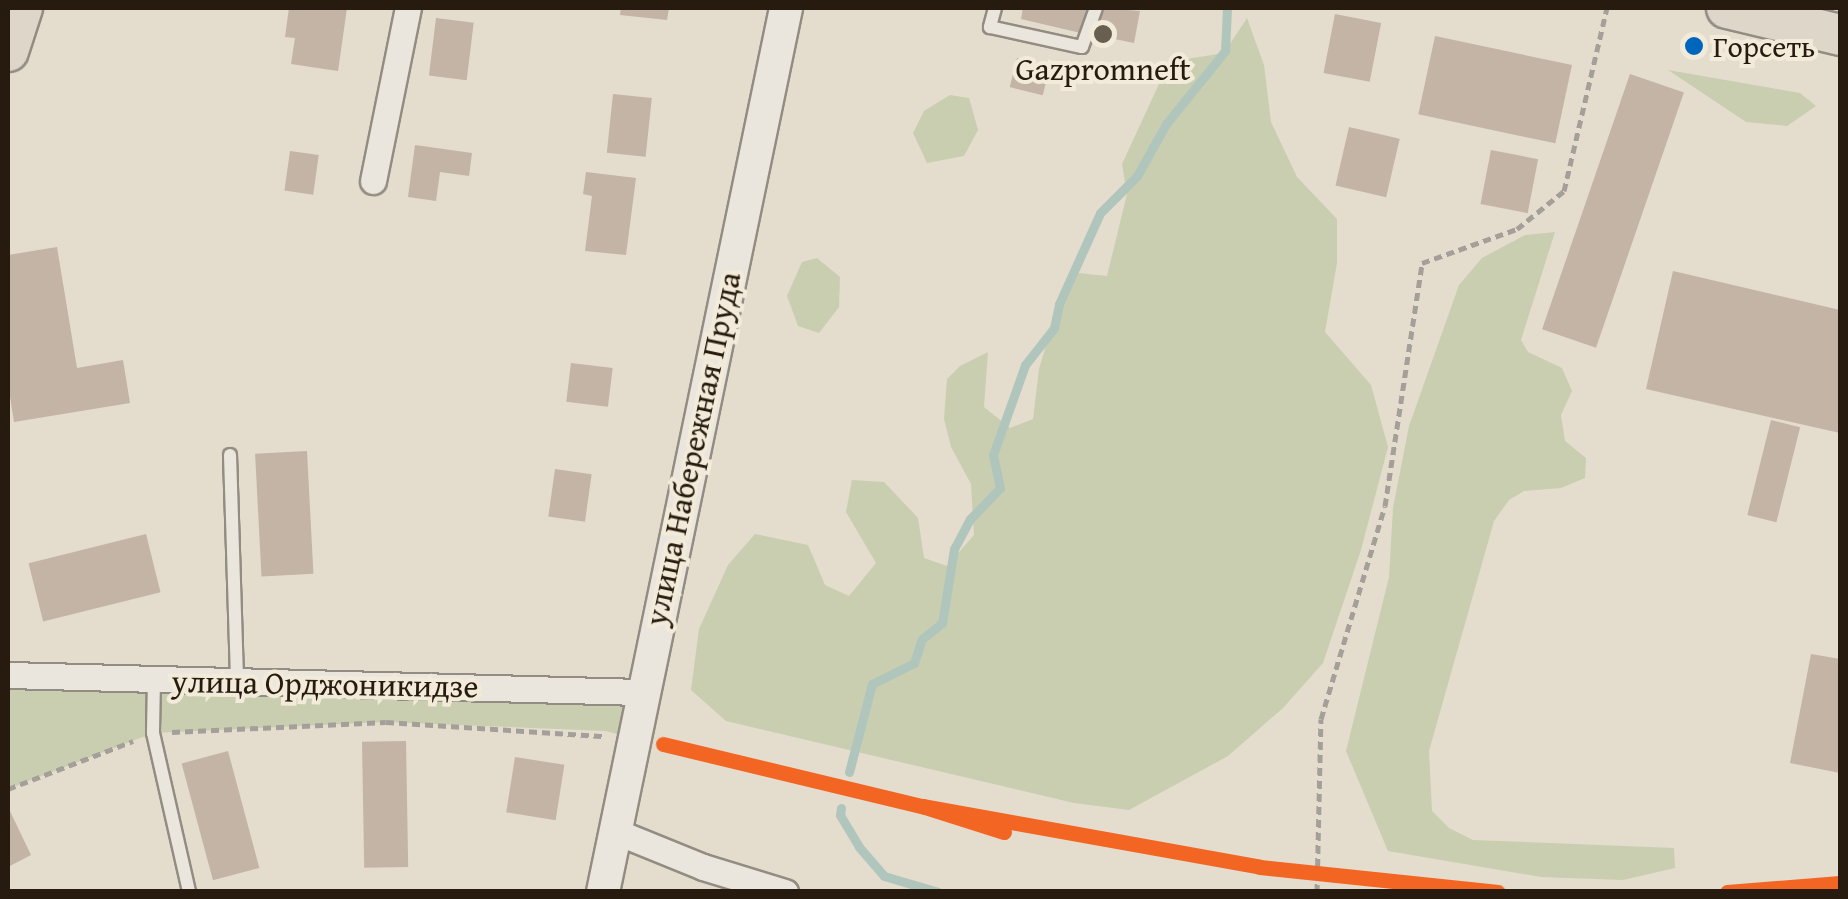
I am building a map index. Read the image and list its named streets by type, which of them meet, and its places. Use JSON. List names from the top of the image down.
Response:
{
  "streets": {
    "street": ["улица Набережная Пруда", "улица Орджоникидзе"]
  },
  "crossings": [
    ["улица Набережная Пруда", "улица Орджоникидзе"]
  ],
  "places": ["Gazpromneft", "Горсеть"]
}
